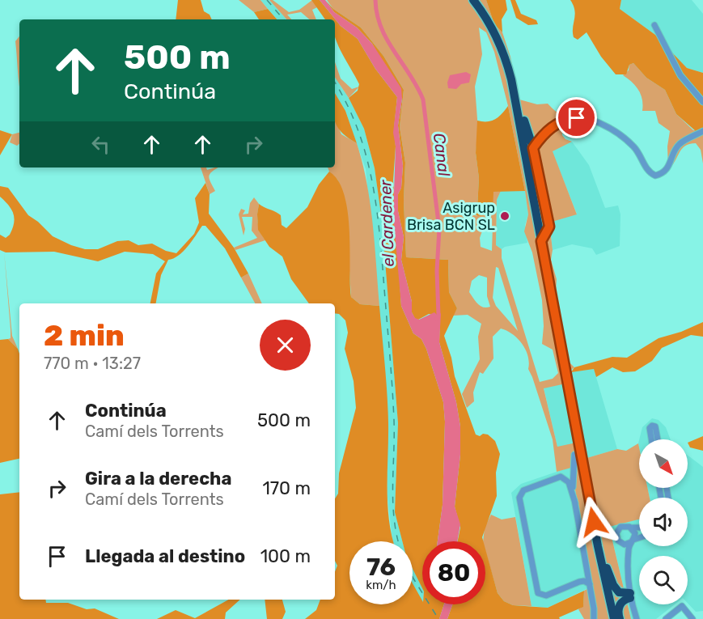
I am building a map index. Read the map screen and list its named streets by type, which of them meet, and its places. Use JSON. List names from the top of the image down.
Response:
{
  "water": ["Canal", "el Cardener"],
  "places": ["Asigrup Brisa BCN SL"],
  "north": "bottom right",
  "page": {
    "turn": ["500 m", "Continúa"],
    "heading": ["2 min", "770 m · 13:27"],
    "list": [
      {
        "name": "Continúa",
        "note": "Camí dels Torrents",
        "value": "500 m"
      },
      {
        "name": "Gira a la derecha",
        "note": "Camí dels Torrents",
        "value": "170 m"
      },
      {
        "name": "Llegada al destino",
        "value": "100 m"
      }
    ],
    "speed": "76 km/h",
    "limit": "80"
  }
}
